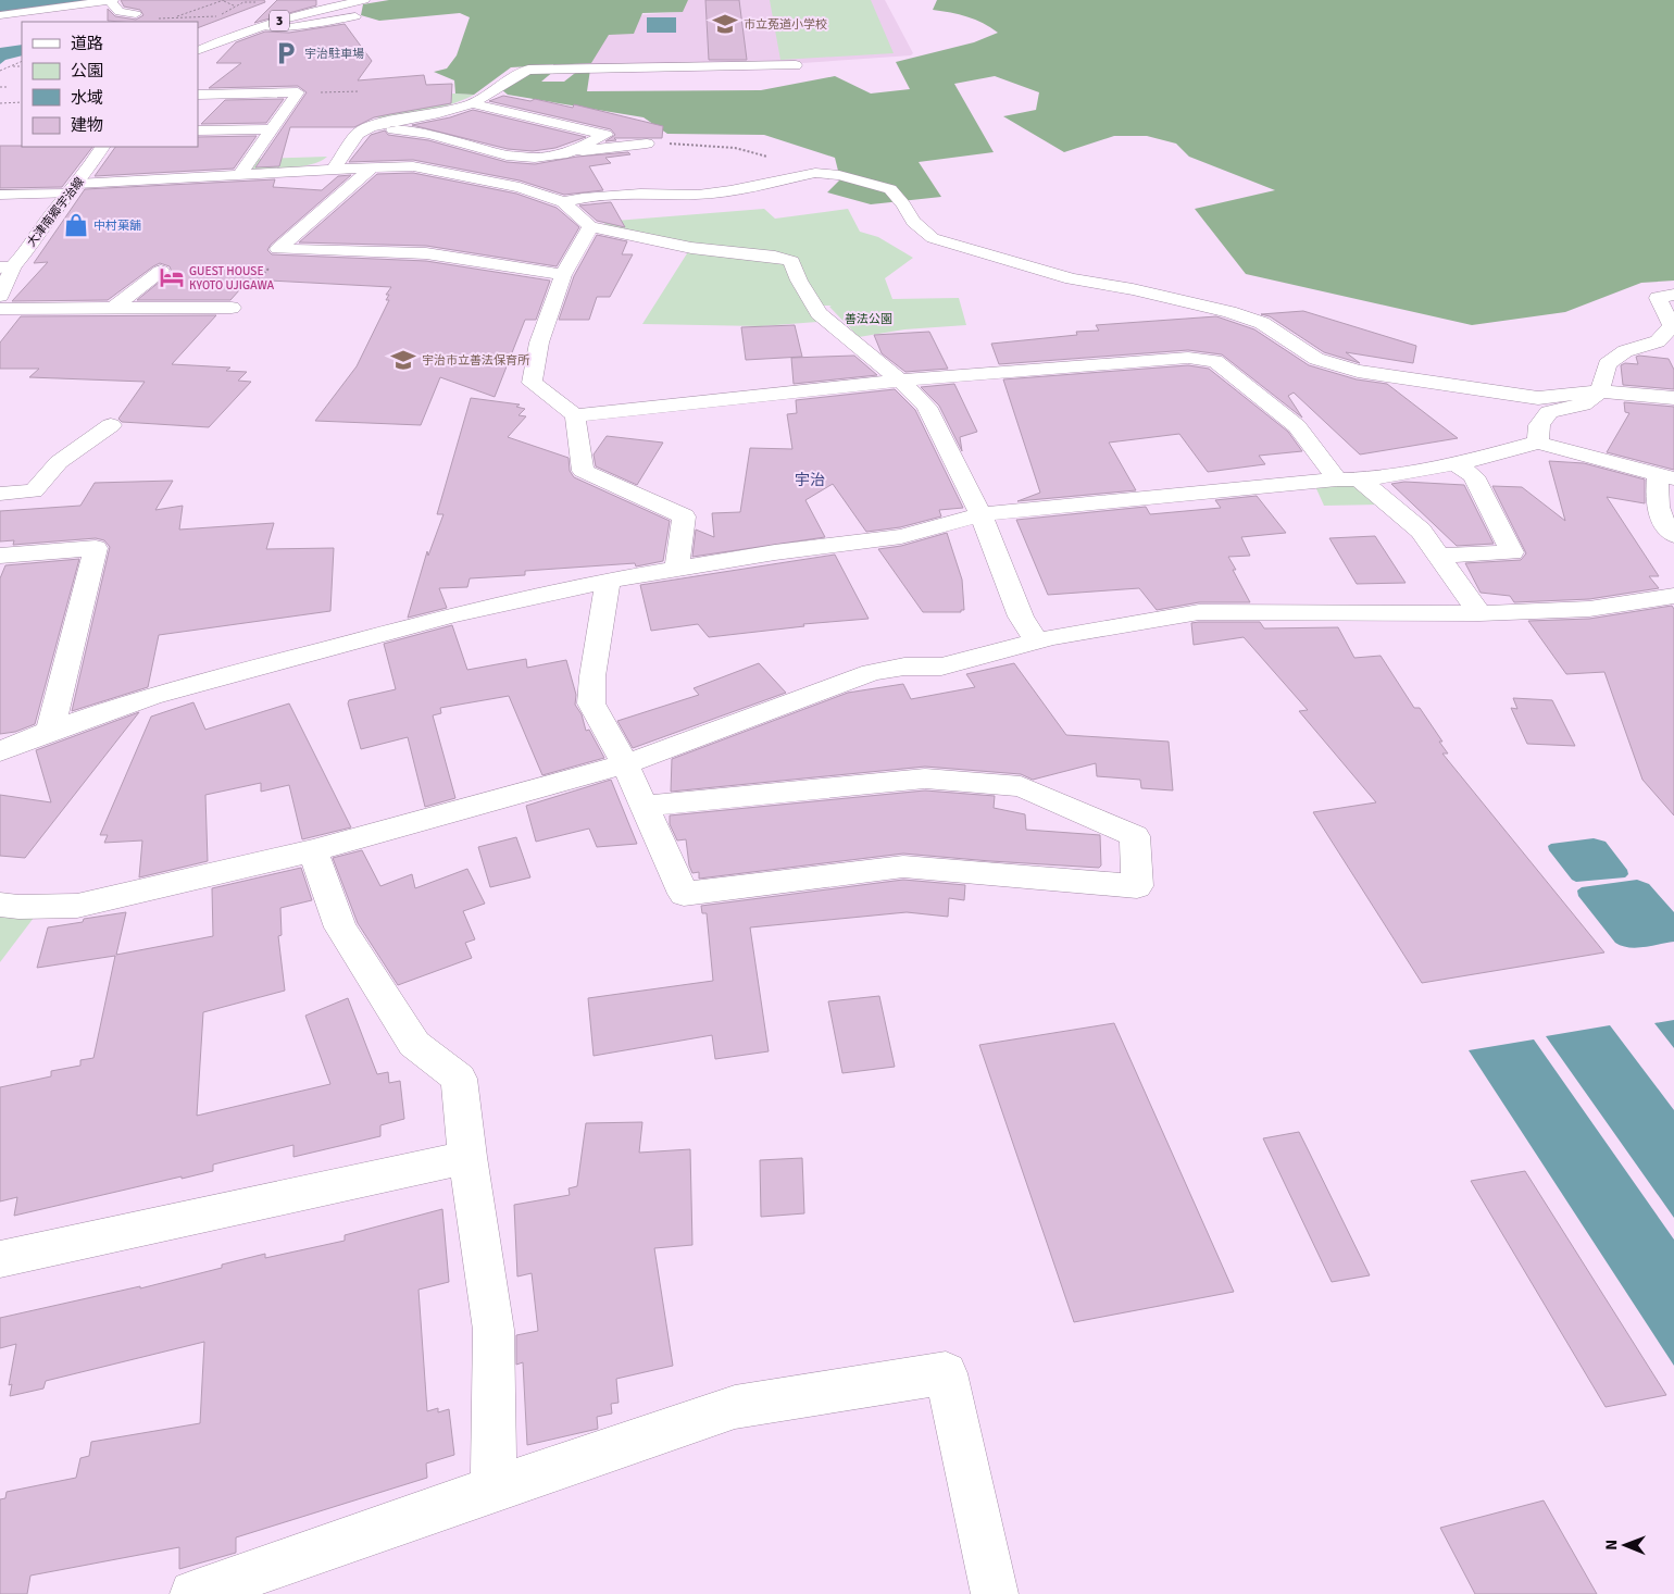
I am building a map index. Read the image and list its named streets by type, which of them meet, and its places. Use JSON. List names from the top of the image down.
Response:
{
  "streets": {
    "street": ["3", "大津南郷宇治線"]
  },
  "districts": ["宇治"],
  "parks": ["善法公園"],
  "places": {
    "school or university": ["市立菟道小学校", "宇治市立善法保育所"],
    "parking": ["宇治駐車場"],
    "shop": ["中村菓舗"],
    "hotel": ["GUEST HOUSE KYOTO UJIGAWA"]
  },
  "legend": [
    "道路",
    "公園",
    "水域",
    "建物"
  ],
  "north": "left"
}
